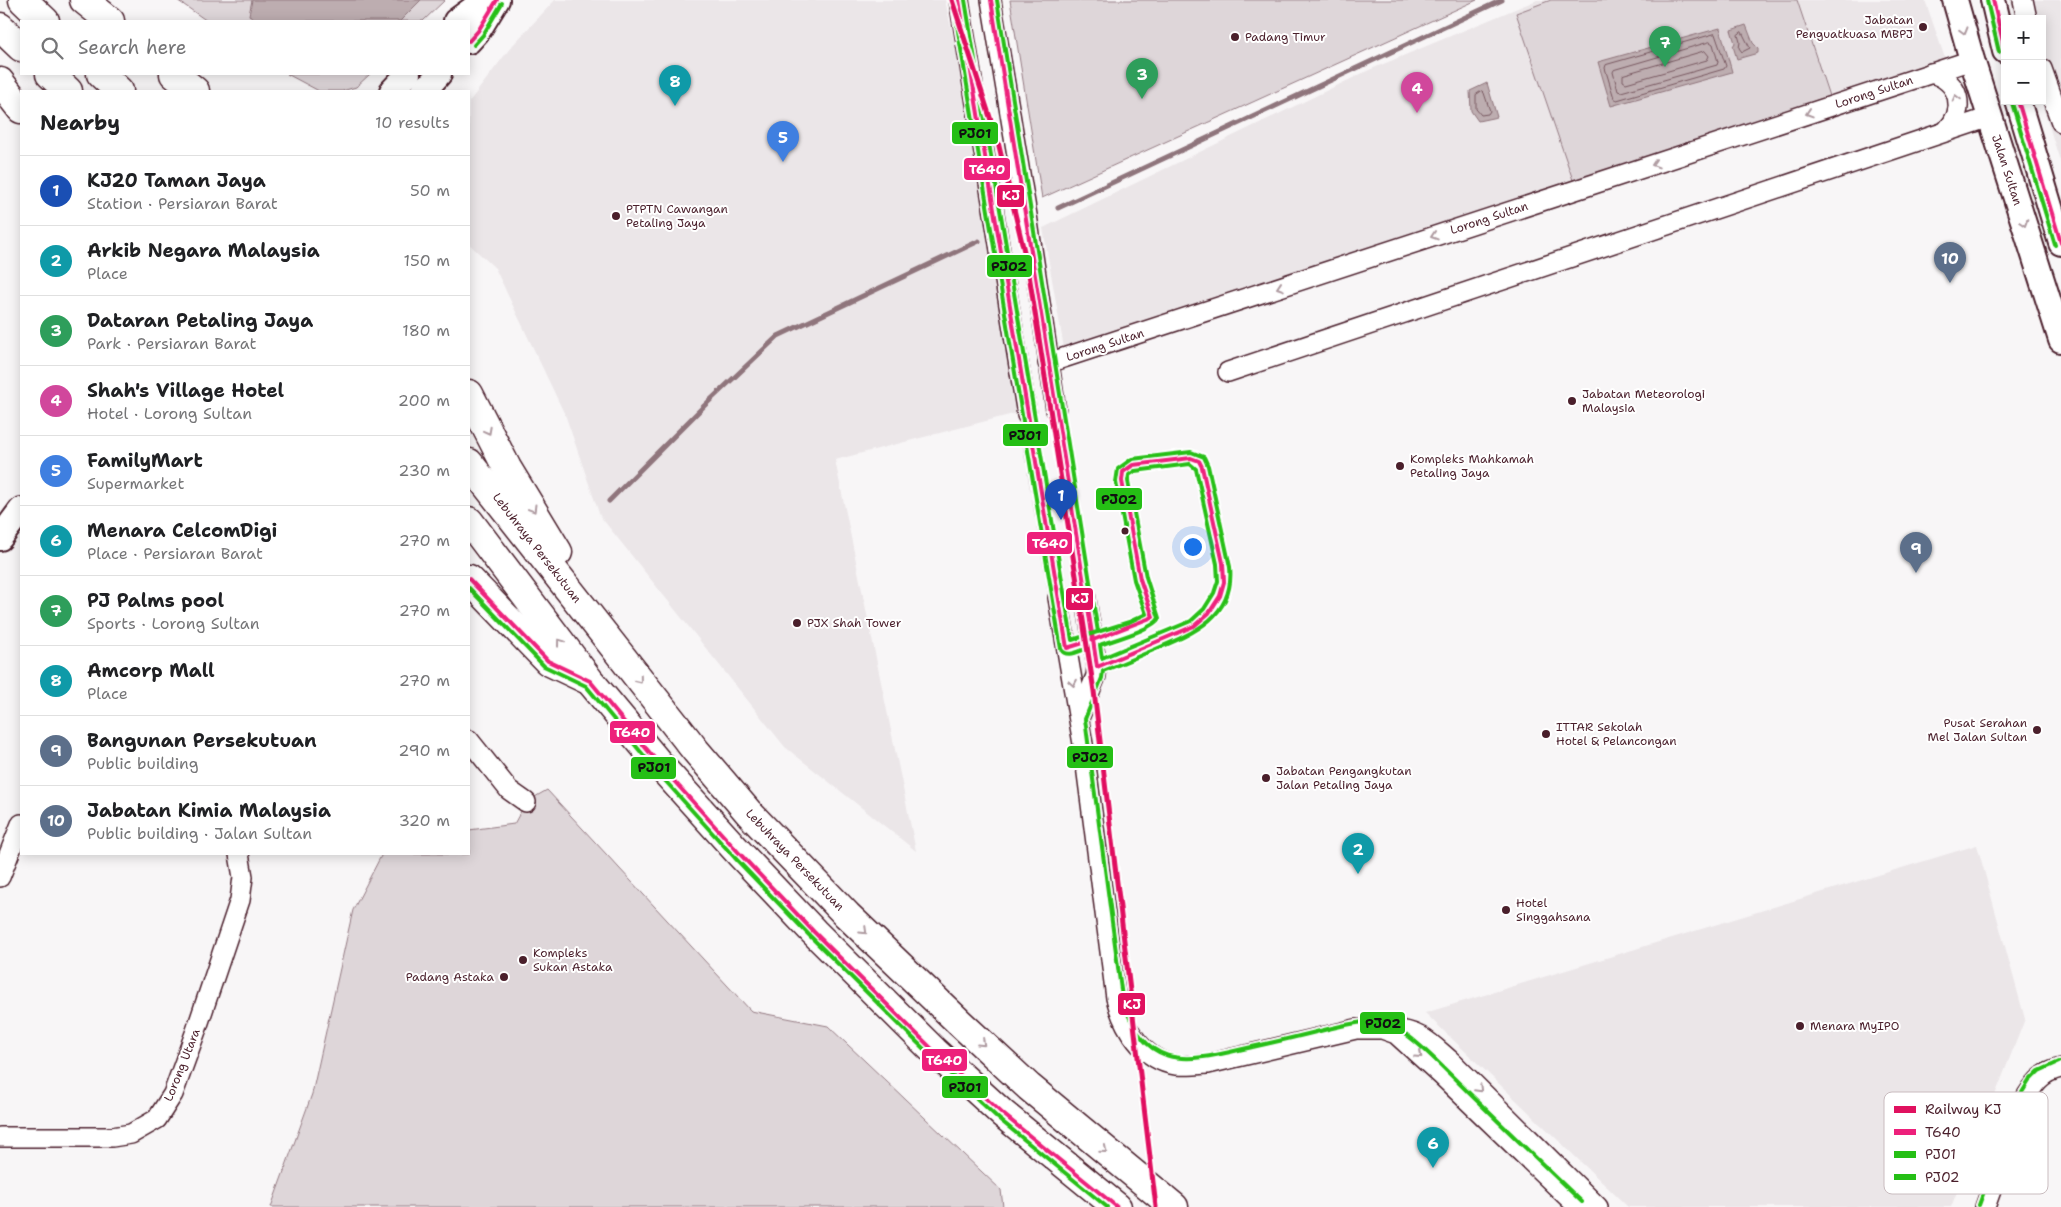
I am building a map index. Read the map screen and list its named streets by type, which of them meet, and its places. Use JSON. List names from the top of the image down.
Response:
{
  "streets": {
    "highway": ["Lebuhraya Persekutuan"],
    "main road": ["Jalan Sultan"],
    "street": ["Lorong Sultan", "Lorong Utara"]
  },
  "crossings": [
    ["Lorong Sultan", "Jalan Sultan"]
  ],
  "places": [
    "Jabatan Penguatkuasa MBPJ",
    "Padang Timur",
    "PTPTN Cawangan Petaling Jaya",
    "Jabatan Meteorologi Malaysia",
    "Kompleks Mahkamah Petaling Jaya",
    "PJX Shah Tower",
    "Pusat Serahan Mel Jalan Sultan",
    "ITTAR Sekolah Hotel & Pelancongan",
    "Jabatan Pengangkutan Jalan Petaling Jaya",
    "Hotel Singgahsana",
    "Kompleks Sukan Astaka",
    "Padang Astaka",
    "Menara MyIPO"
  ],
  "lines": [
    "rail line KJ",
    "transit line T640",
    "transit line PJ01",
    "transit line PJ02"
  ],
  "legend": [
    "Railway KJ",
    "T640",
    "PJ01",
    "PJ02"
  ],
  "page": {
    "map_buttons": ["+", "−"],
    "search": "Search here",
    "pins": [
      "7",
      "3",
      "8",
      "4",
      "5",
      "10",
      "1",
      "9",
      "2",
      "6"
    ],
    "heading": ["Nearby", "10 results"],
    "list": [
      {
        "mark": "1",
        "name": "KJ20 Taman Jaya",
        "note": "Station · Persiaran Barat",
        "value": "50 m"
      },
      {
        "mark": "2",
        "name": "Arkib Negara Malaysia",
        "note": "Place",
        "value": "150 m"
      },
      {
        "mark": "3",
        "name": "Dataran Petaling Jaya",
        "note": "Park · Persiaran Barat",
        "value": "180 m"
      },
      {
        "mark": "4",
        "name": "Shah's Village Hotel",
        "note": "Hotel · Lorong Sultan",
        "value": "200 m"
      },
      {
        "mark": "5",
        "name": "FamilyMart",
        "note": "Supermarket",
        "value": "230 m"
      },
      {
        "mark": "6",
        "name": "Menara CelcomDigi",
        "note": "Place · Persiaran Barat",
        "value": "270 m"
      },
      {
        "mark": "7",
        "name": "PJ Palms pool",
        "note": "Sports · Lorong Sultan",
        "value": "270 m"
      },
      {
        "mark": "8",
        "name": "Amcorp Mall",
        "note": "Place",
        "value": "270 m"
      },
      {
        "mark": "9",
        "name": "Bangunan Persekutuan",
        "note": "Public building",
        "value": "290 m"
      },
      {
        "mark": "10",
        "name": "Jabatan Kimia Malaysia",
        "note": "Public building · Jalan Sultan",
        "value": "320 m"
      }
    ]
  }
}
